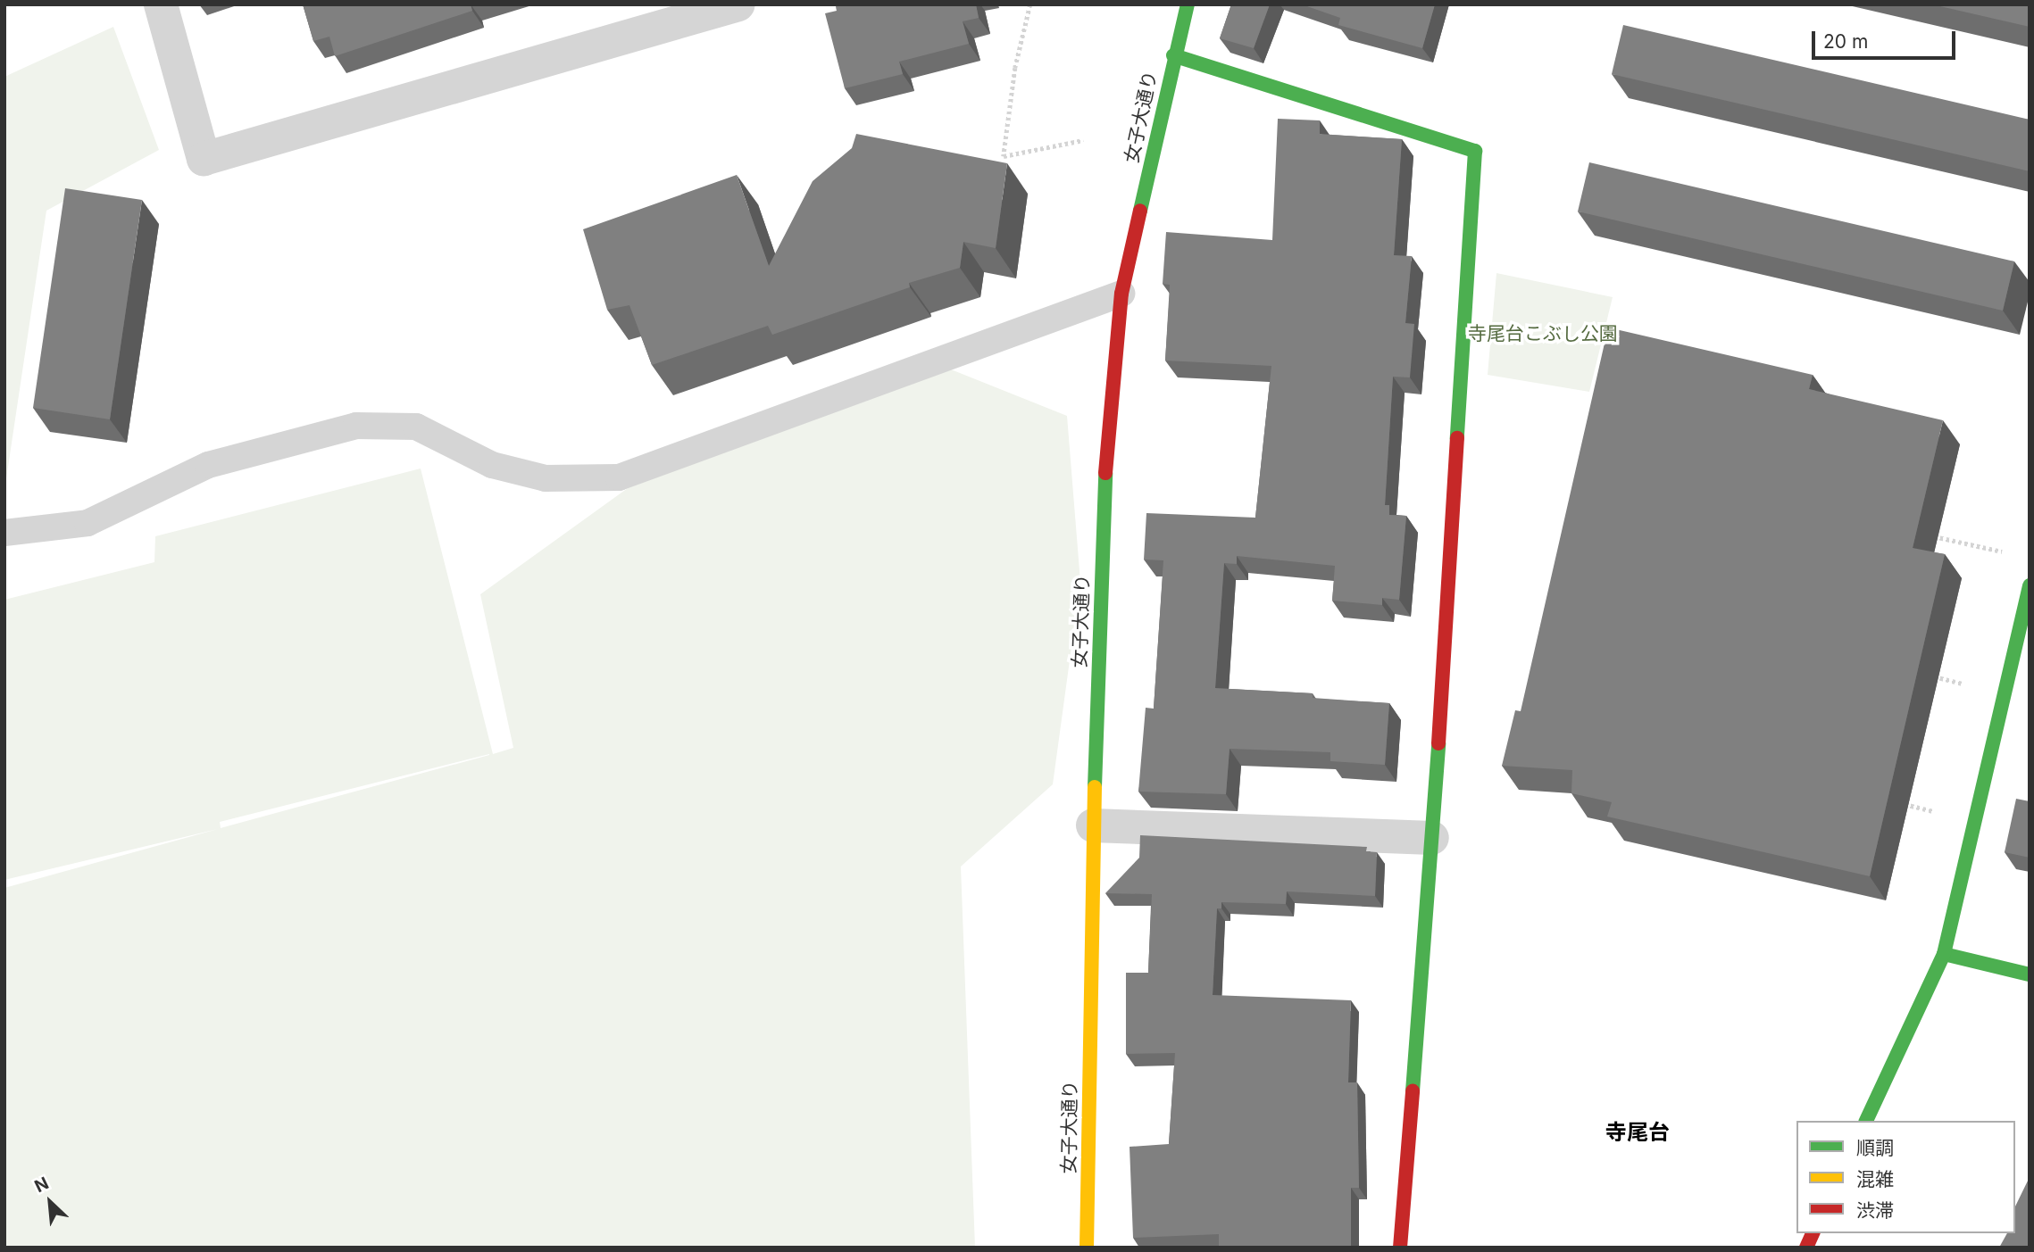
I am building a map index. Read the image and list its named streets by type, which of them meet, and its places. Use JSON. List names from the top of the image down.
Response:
{
  "streets": {
    "street": ["女子大通り"]
  },
  "districts": ["寺尾台"],
  "parks": ["寺尾台こぶし公園"],
  "legend": ["順調", "混雑", "渋滞"],
  "scale_bar": "20 m",
  "north": "top left"
}
